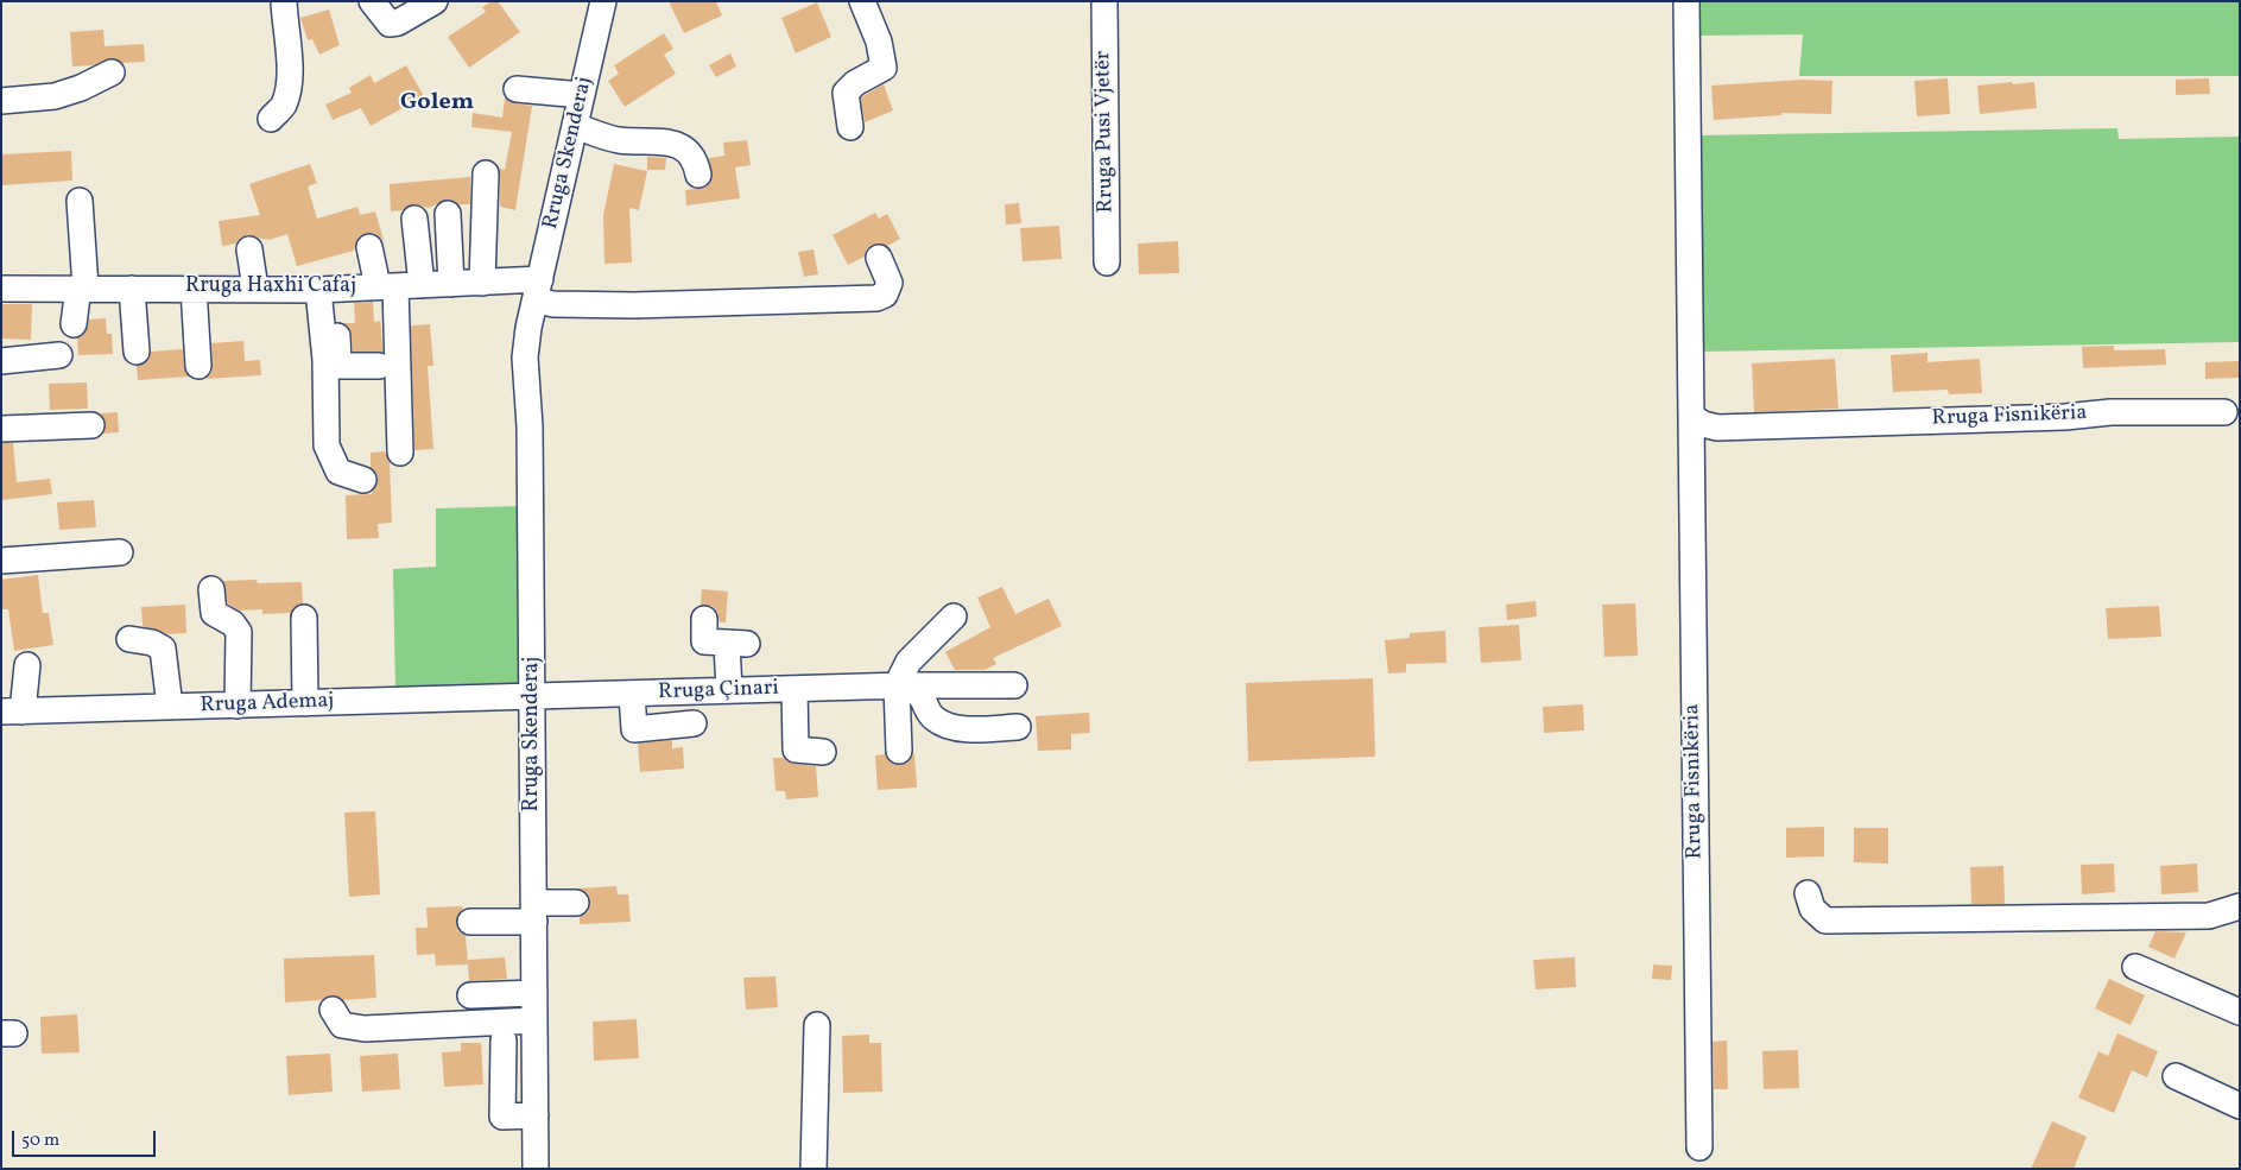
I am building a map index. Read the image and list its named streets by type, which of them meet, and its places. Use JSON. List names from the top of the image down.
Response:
{
  "streets": {
    "street": [
      "Rruga Pusi Vjetër",
      "Rruga Skenderaj",
      "Rruga Haxhi Cafaj",
      "Rruga Fisnikëria",
      "Rruga Çinari",
      "Rruga Ademaj"
    ]
  },
  "crossings": [
    ["Rruga Skenderaj", "Rruga Haxhi Cafaj"],
    ["Rruga Skenderaj", "Rruga Çinari"],
    ["Rruga Skenderaj", "Rruga Ademaj"],
    ["Rruga Çinari", "Rruga Ademaj"]
  ],
  "districts": ["Golem"],
  "scale_bar": "50 m"
}
